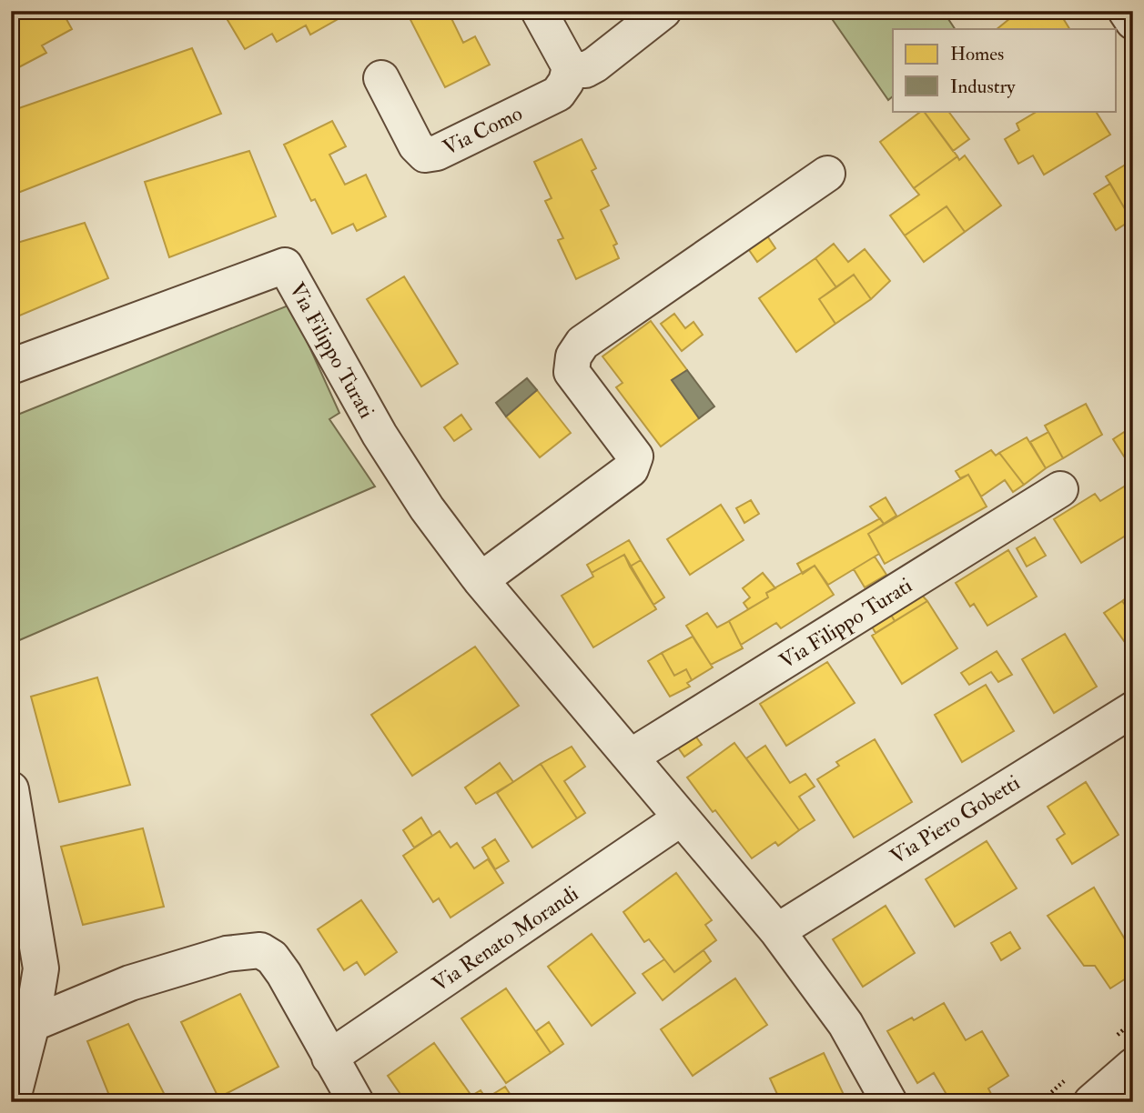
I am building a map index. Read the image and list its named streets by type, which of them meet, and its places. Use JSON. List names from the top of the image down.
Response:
{
  "streets": {
    "street": [
      "Via Como",
      "Via Filippo Turati",
      "Via Piero Gobetti",
      "Via Renato Morandi"
    ]
  },
  "crossings": [
    ["Via Filippo Turati", "Via Piero Gobetti"],
    ["Via Filippo Turati", "Via Renato Morandi"]
  ],
  "legend": ["Homes", "Industry"]
}
